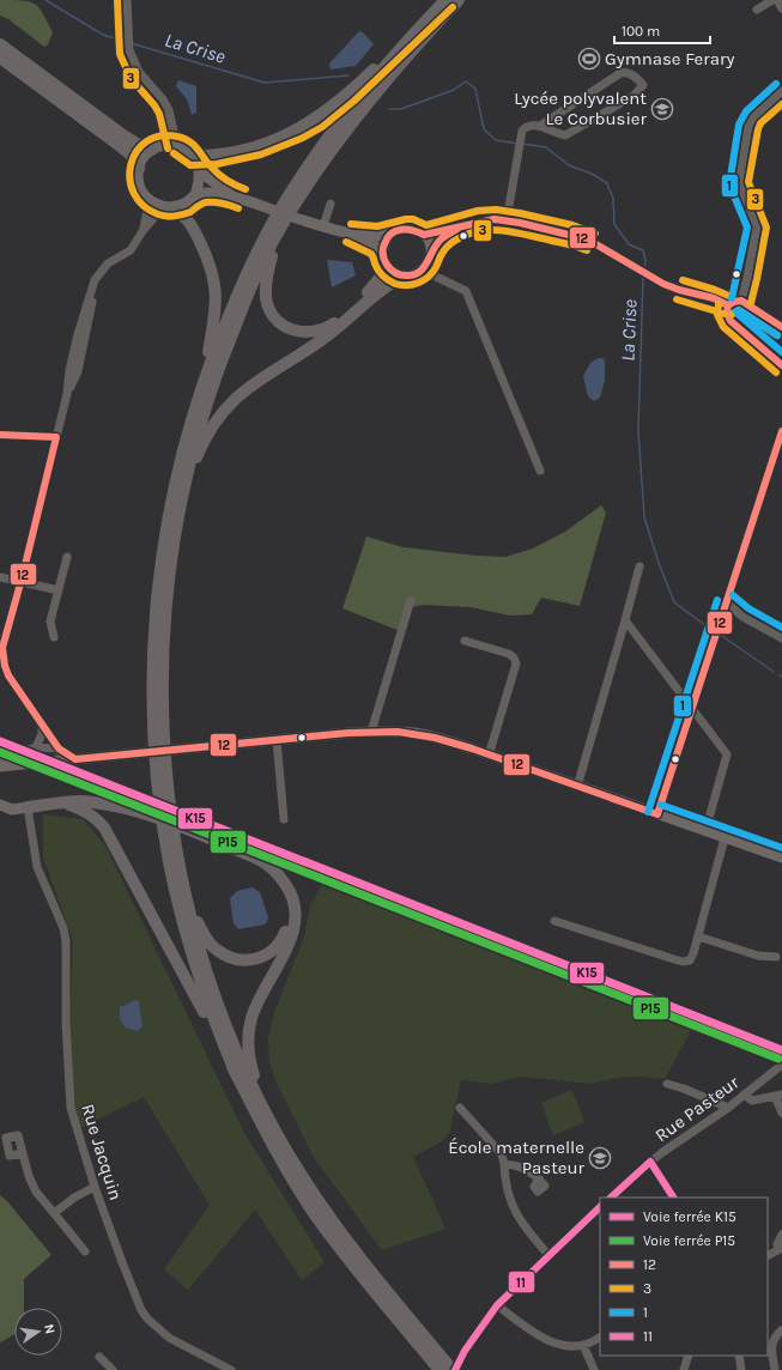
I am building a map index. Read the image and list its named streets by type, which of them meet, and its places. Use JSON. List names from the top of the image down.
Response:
{
  "streets": {
    "street": ["Rue Pasteur", "Rue Jacquin"]
  },
  "water": ["La Crise"],
  "places": {
    "sports": ["Gymnase Ferary"],
    "school or university": ["Lycée polyvalent Le Corbusier", "École maternelle Pasteur"]
  },
  "lines": [
    "transit line 3",
    "transit line 1",
    "transit line 12",
    "rail line K15",
    "rail line P15",
    "transit line 11"
  ],
  "legend": [
    "Voie ferrée K15",
    "Voie ferrée P15",
    "12",
    "3",
    "1",
    "11"
  ],
  "scale_bar": "100 m",
  "north": "right"
}
